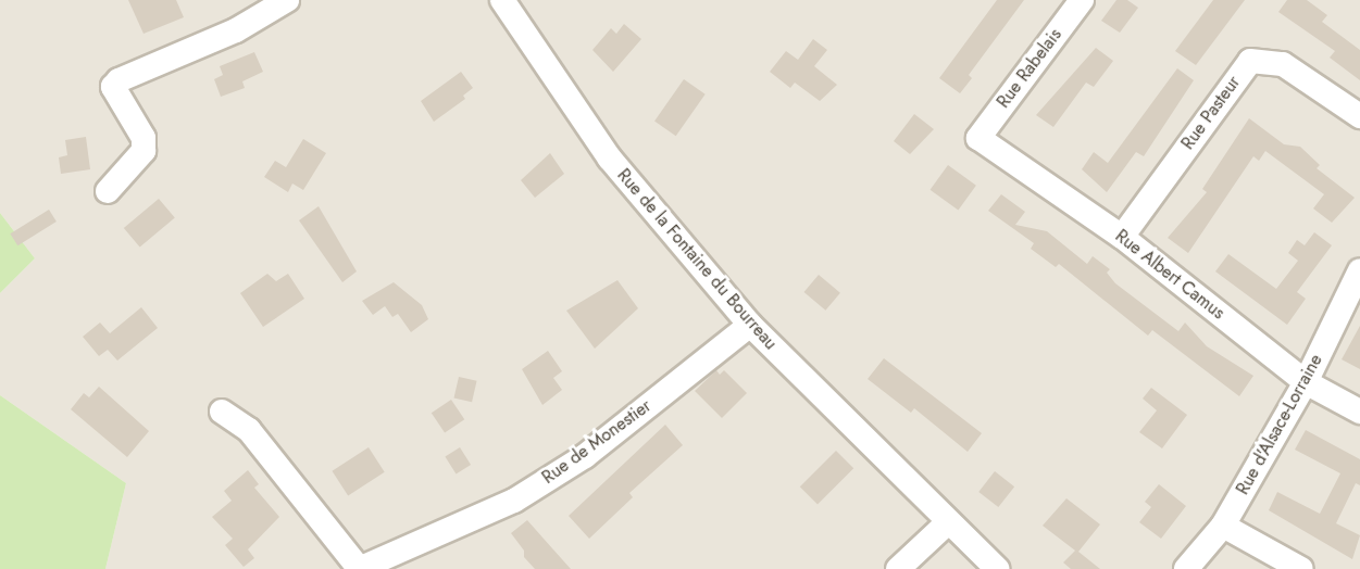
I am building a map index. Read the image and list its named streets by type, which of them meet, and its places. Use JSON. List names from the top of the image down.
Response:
{
  "streets": {
    "street": [
      "Rue Rabelais",
      "Rue Pasteur",
      "Rue de la Fontaine du Bourreau",
      "Rue Albert Camus",
      "Rue d'Alsace-Lorraine",
      "Rue de Monestier"
    ]
  },
  "crossings": [
    ["Rue Rabelais", "Rue Albert Camus"],
    ["Rue Pasteur", "Rue Albert Camus"],
    ["Rue de la Fontaine du Bourreau", "Rue de Monestier"],
    ["Rue Albert Camus", "Rue d'Alsace-Lorraine"]
  ]
}
